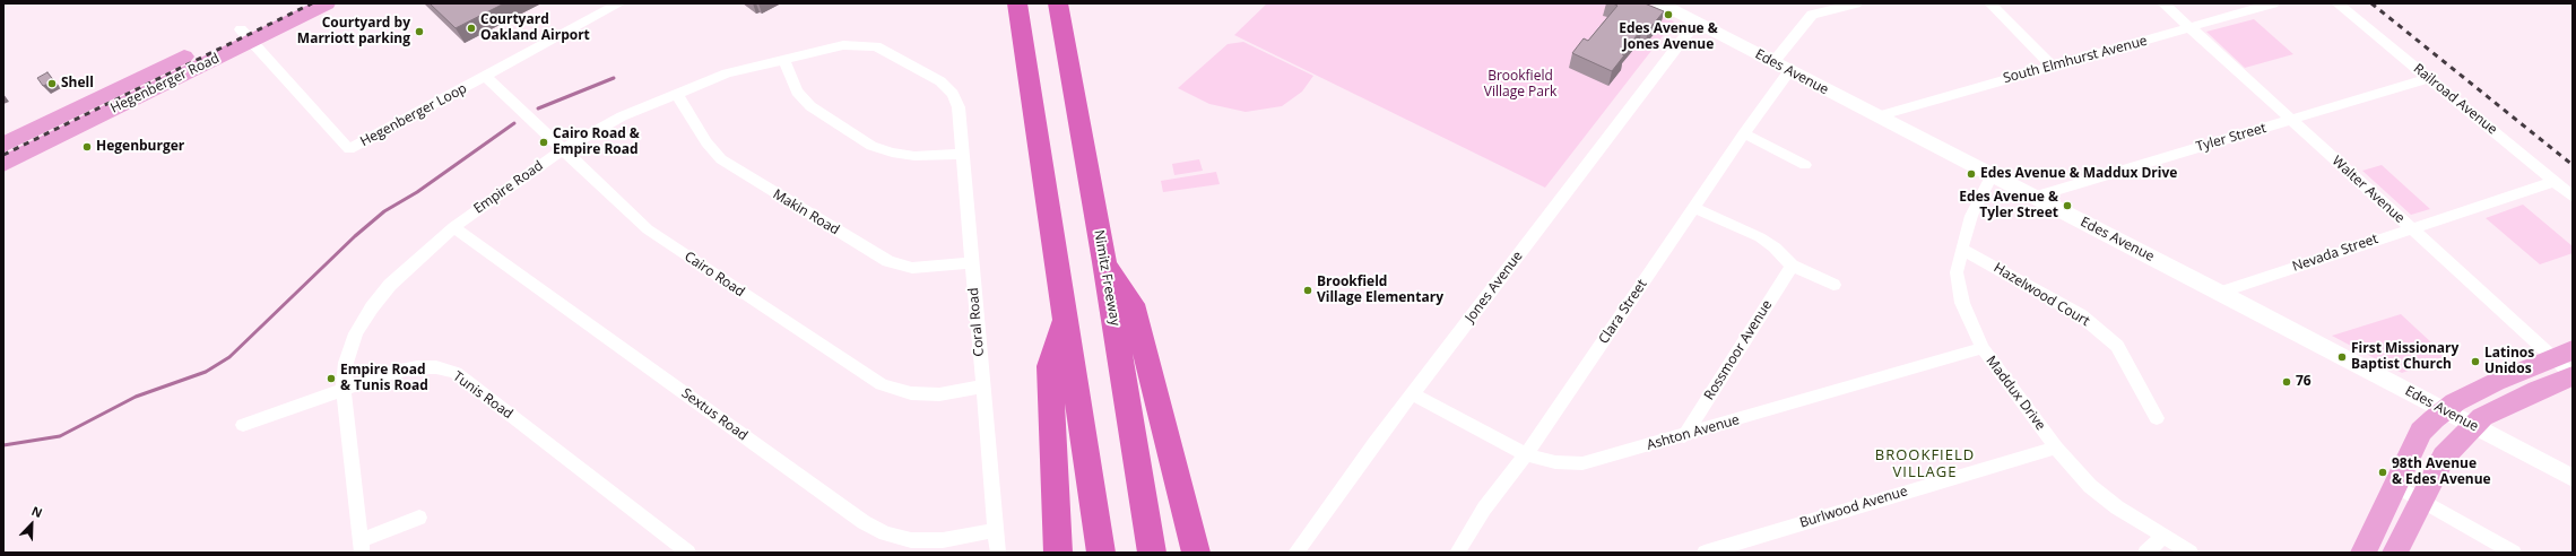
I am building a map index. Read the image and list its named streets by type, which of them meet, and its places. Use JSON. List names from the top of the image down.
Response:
{
  "streets": {
    "highway": ["Nimitz Freeway"],
    "main road": ["Hegenberger Road"],
    "street": [
      "South Elmhurst Avenue",
      "Edes Avenue",
      "Railroad Avenue",
      "Hegenberger Loop",
      "Tyler Street",
      "Empire Road",
      "Walter Avenue",
      "Makin Road",
      "Nevada Street",
      "Cairo Road",
      "Jones Avenue",
      "Hazelwood Court",
      "Clara Street",
      "Coral Road",
      "Rossmoor Avenue",
      "Maddux Drive",
      "Tunis Road",
      "Sextus Road",
      "Ashton Avenue",
      "Burlwood Avenue"
    ]
  },
  "crossings": [
    ["South Elmhurst Avenue", "Edes Avenue"],
    ["South Elmhurst Avenue", "Walter Avenue"],
    ["Edes Avenue", "Tyler Street"],
    ["Edes Avenue", "Nevada Street"],
    ["Edes Avenue", "Jones Avenue"],
    ["Edes Avenue", "Clara Street"],
    ["Edes Avenue", "Maddux Drive"],
    ["Hegenberger Road", "Hegenberger Loop"],
    ["Railroad Avenue", "Tyler Street"],
    ["Railroad Avenue", "Nevada Street"],
    ["Hegenberger Loop", "Cairo Road"],
    ["Tyler Street", "Walter Avenue"],
    ["Empire Road", "Makin Road"],
    ["Empire Road", "Cairo Road"],
    ["Empire Road", "Coral Road"],
    ["Empire Road", "Tunis Road"],
    ["Empire Road", "Sextus Road"],
    ["Walter Avenue", "Nevada Street"],
    ["Makin Road", "Coral Road"],
    ["Cairo Road", "Coral Road"],
    ["Jones Avenue", "Ashton Avenue"],
    ["Hazelwood Court", "Maddux Drive"],
    ["Clara Street", "Ashton Avenue"],
    ["Coral Road", "Sextus Road"],
    ["Rossmoor Avenue", "Ashton Avenue"],
    ["Maddux Drive", "Ashton Avenue"],
    ["Maddux Drive", "Burlwood Avenue"]
  ],
  "districts": ["BROOKFIELD VILLAGE"],
  "parks": ["Brookfield Village Park"],
  "places": [
    "Edes Avenue & Jones Avenue",
    "Courtyard Oakland Airport",
    "Courtyard by Marriott parking",
    "Shell",
    "Cairo Road & Empire Road",
    "Hegenburger",
    "Edes Avenue & Maddux Drive",
    "Edes Avenue & Tyler Street",
    "Brookfield Village Elementary",
    "First Missionary Baptist Church",
    "Latinos Unidos",
    "Empire Road & Tunis Road",
    "76",
    "98th Avenue & Edes Avenue"
  ],
  "north": "top right"
}
